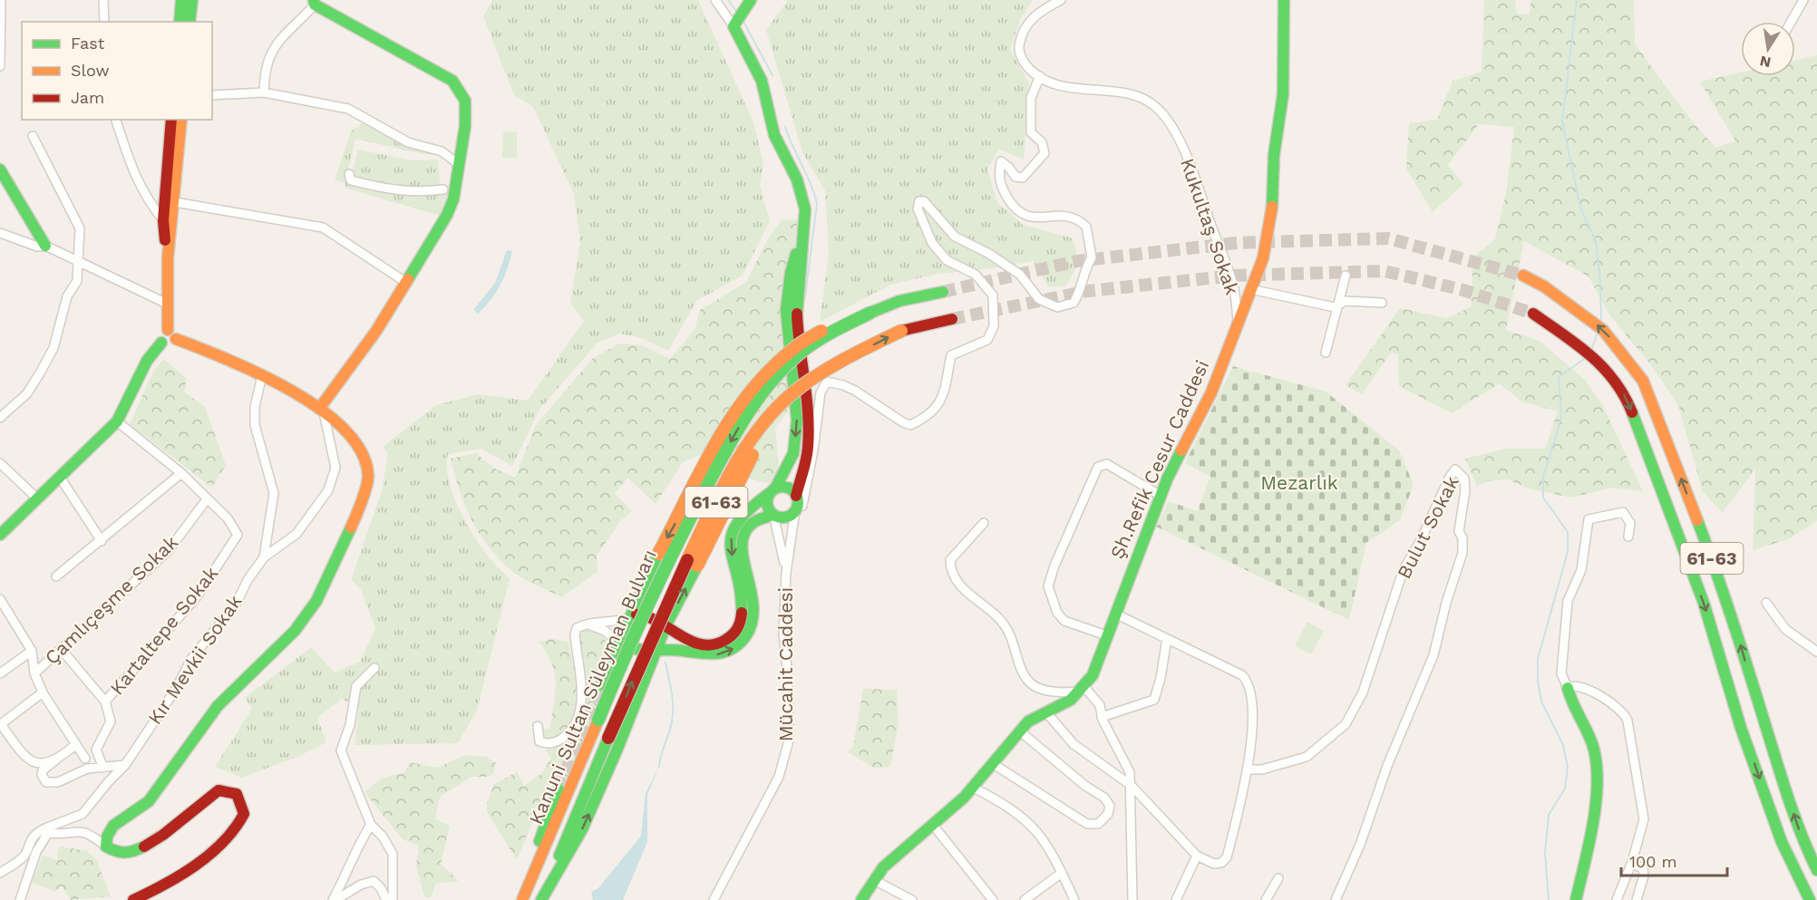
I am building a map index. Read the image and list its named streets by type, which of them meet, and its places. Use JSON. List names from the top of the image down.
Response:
{
  "streets": {
    "street": [
      "Kukultaş Sokak",
      "Şh.Refik Cesur Caddesi",
      "61-63",
      "Bulut Sokak",
      "Çamlıçeşme Sokak",
      "Kartaltepe Sokak",
      "Kır Mevkii Sokak",
      "Mücahit Caddesi",
      "Kanuni Sultan Süleyman Bulvarı"
    ]
  },
  "crossings": [
    ["Kukultaş Sokak", "Şh.Refik Cesur Caddesi"],
    ["Kukultaş Sokak", "Mücahit Caddesi"],
    ["61-63", "Kanuni Sultan Süleyman Bulvarı"],
    ["Çamlıçeşme Sokak", "Kartaltepe Sokak"]
  ],
  "parks": ["Mezarlık"],
  "legend": ["Fast", "Slow", "Jam"],
  "scale_bar": "100 m",
  "north": "bottom"
}
